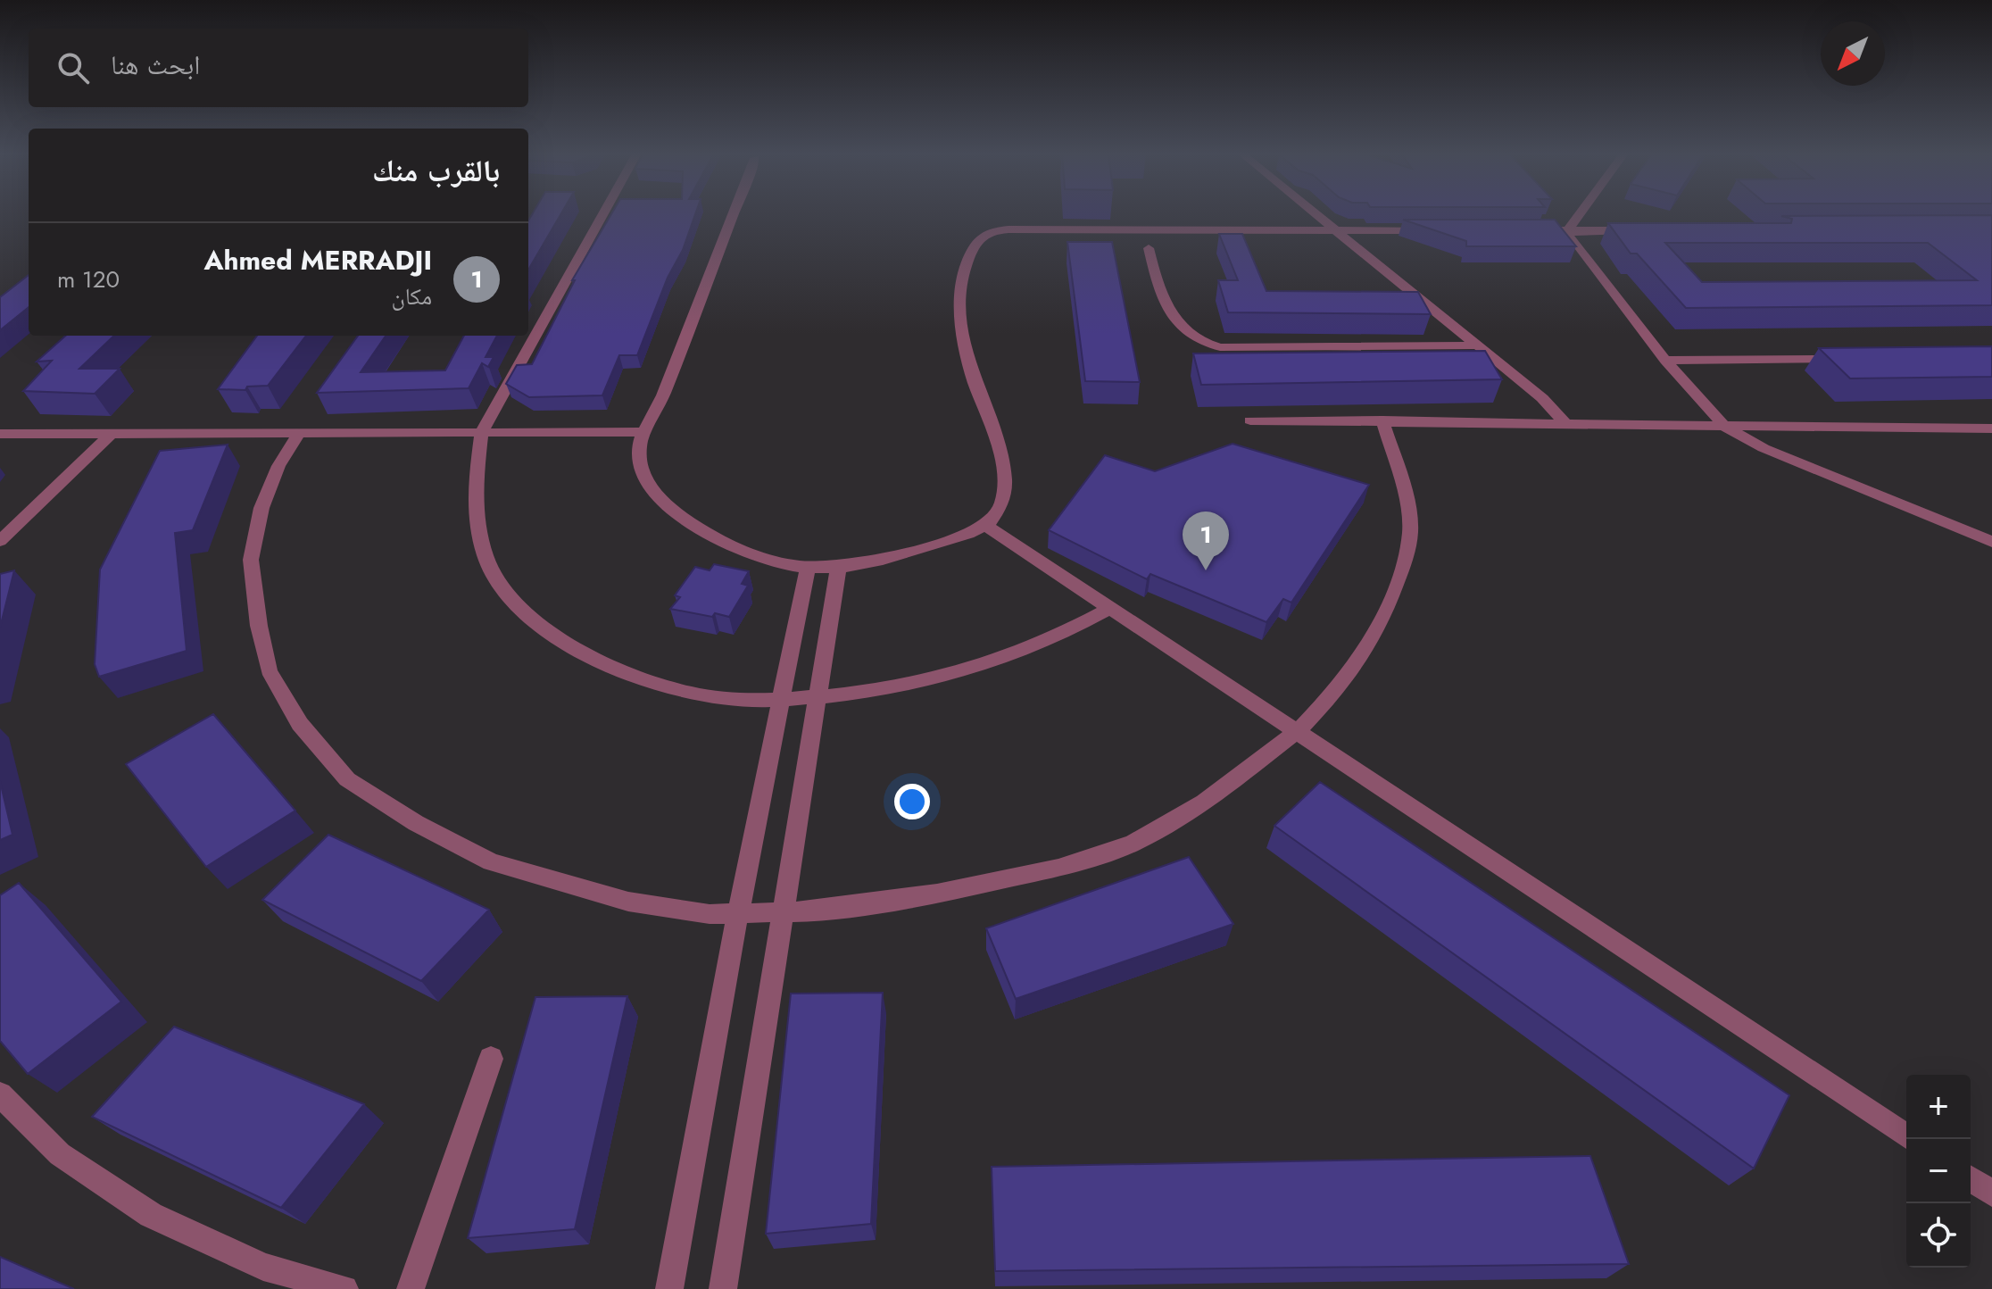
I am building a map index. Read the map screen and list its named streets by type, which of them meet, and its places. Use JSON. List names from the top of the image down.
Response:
{
  "north": "bottom left",
  "page": {
    "search": "ابحث هنا",
    "heading": "بالقرب منك",
    "list": [
      {
        "mark": "1",
        "name": "Ahmed MERRADJI",
        "note": "مكان",
        "value": "120 m"
      }
    ],
    "pins": "1",
    "map_buttons": ["+", "−"]
  }
}
